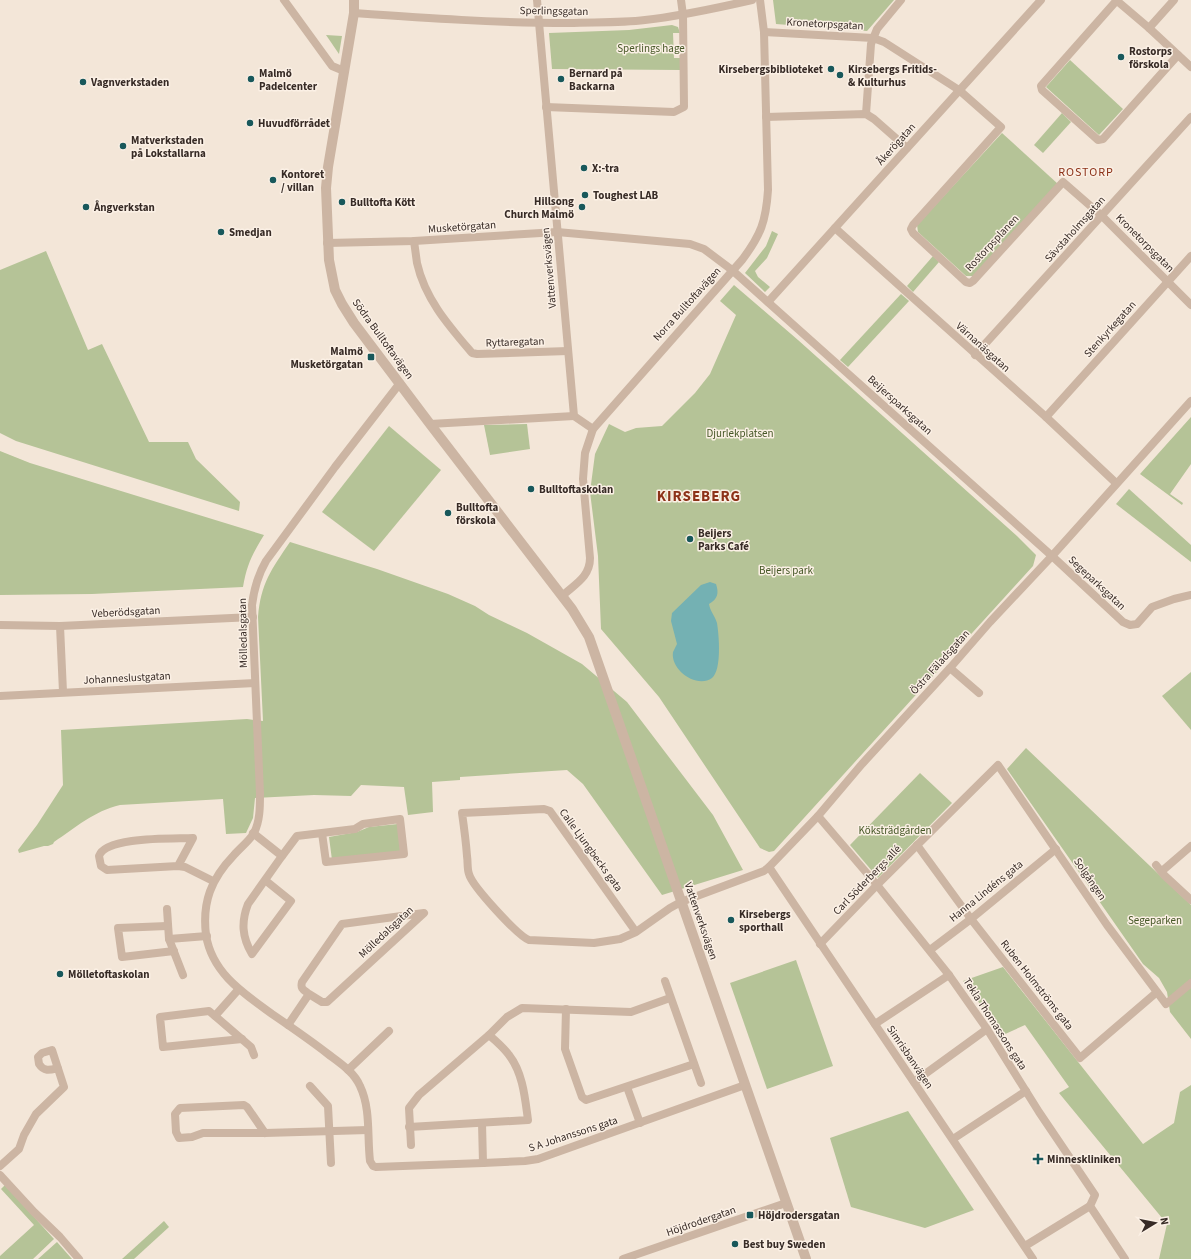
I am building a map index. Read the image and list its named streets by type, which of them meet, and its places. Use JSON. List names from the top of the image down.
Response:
{
  "streets": {
    "street": [
      "Sperlingsgatan",
      "Kronetorpsgatan",
      "Åkerögatan",
      "Musketörgatan",
      "Sävstaholmsgatan",
      "Rostorpsplanen",
      "Vattenverksvägen",
      "Norra Bulltoftavägen",
      "Stenkyrkegatan",
      "Södra Bulltoftavägen",
      "Ryttaregatan",
      "Värnanäsgatan",
      "Beijersparksgatan",
      "Segeparksgatan",
      "Veberödsgatan",
      "Mölledalsgatan",
      "Östra Fäladsgatan",
      "Johanneslustgatan",
      "Calle Ljungbecks gata",
      "Solgången",
      "Carl Söderbergs allé",
      "Hanna Lindéns gata",
      "Ruben Holmströms gata",
      "Tekla Thomassons gata",
      "Simrisbanvägen",
      "S A Johanssons gata",
      "Höjdrodergatan"
    ]
  },
  "crossings": [
    ["Sperlingsgatan", "Vattenverksvägen"],
    ["Sperlingsgatan", "Södra Bulltoftavägen"],
    ["Kronetorpsgatan", "Åkerögatan"],
    ["Kronetorpsgatan", "Sävstaholmsgatan"],
    ["Kronetorpsgatan", "Rostorpsplanen"],
    ["Kronetorpsgatan", "Norra Bulltoftavägen"],
    ["Kronetorpsgatan", "Stenkyrkegatan"],
    ["Åkerögatan", "Värnanäsgatan"],
    ["Åkerögatan", "Beijersparksgatan"],
    ["Musketörgatan", "Vattenverksvägen"],
    ["Musketörgatan", "Norra Bulltoftavägen"],
    ["Musketörgatan", "Södra Bulltoftavägen"],
    ["Musketörgatan", "Ryttaregatan"],
    ["Musketörgatan", "Beijersparksgatan"],
    ["Sävstaholmsgatan", "Värnanäsgatan"],
    ["Vattenverksvägen", "Norra Bulltoftavägen"],
    ["Vattenverksvägen", "Södra Bulltoftavägen"],
    ["Vattenverksvägen", "Ryttaregatan"],
    ["Vattenverksvägen", "Östra Fäladsgatan"],
    ["Vattenverksvägen", "Calle Ljungbecks gata"],
    ["Vattenverksvägen", "S A Johanssons gata"],
    ["Vattenverksvägen", "Höjdrodergatan"],
    ["Norra Bulltoftavägen", "Södra Bulltoftavägen"],
    ["Norra Bulltoftavägen", "Beijersparksgatan"],
    ["Stenkyrkegatan", "Värnanäsgatan"],
    ["Södra Bulltoftavägen", "Mölledalsgatan"],
    ["Värnanäsgatan", "Östra Fäladsgatan"],
    ["Beijersparksgatan", "Segeparksgatan"],
    ["Beijersparksgatan", "Östra Fäladsgatan"],
    ["Segeparksgatan", "Östra Fäladsgatan"],
    ["Veberödsgatan", "Mölledalsgatan"],
    ["Mölledalsgatan", "Johanneslustgatan"],
    ["Mölledalsgatan", "S A Johanssons gata"],
    ["Östra Fäladsgatan", "Calle Ljungbecks gata"],
    ["Östra Fäladsgatan", "Tekla Thomassons gata"],
    ["Östra Fäladsgatan", "Simrisbanvägen"],
    ["Solgången", "Carl Söderbergs allé"],
    ["Solgången", "Hanna Lindéns gata"],
    ["Solgången", "Ruben Holmströms gata"],
    ["Carl Söderbergs allé", "Ruben Holmströms gata"],
    ["Carl Söderbergs allé", "Tekla Thomassons gata"],
    ["Carl Söderbergs allé", "Simrisbanvägen"],
    ["Hanna Lindéns gata", "Ruben Holmströms gata"],
    ["Hanna Lindéns gata", "Tekla Thomassons gata"]
  ],
  "districts": ["ROSTORP", "KIRSEBERG"],
  "parks": [
    "Sperlings hage",
    "Djurlekplatsen",
    "Beijers park",
    "Köksträdgården",
    "Segeparken"
  ],
  "places": {
    "other": [
      "Rostorps förskola",
      "Kirsebergsbiblioteket",
      "Kirsebergs Fritids- & Kulturhus",
      "Malmö Padelcenter",
      "Bernard på Backarna",
      "Vagnverkstaden",
      "Huvudförrådet",
      "Matverkstaden på Lokstallarna",
      "X:-tra",
      "Kontoret / villan",
      "Toughest LAB",
      "Bulltofta Kött",
      "Ångverkstan",
      "Hillsong Church Malmö",
      "Smedjan",
      "Bulltoftaskolan",
      "Bulltofta förskola",
      "Beijers Parks Café",
      "Kirsebergs sporthall",
      "Mölletoftaskolan",
      "Best buy Sweden"
    ],
    "transit": ["Malmö Musketörgatan", "Höjdrodersgatan"],
    "health": ["Minneskliniken"]
  },
  "north": "right"
}
